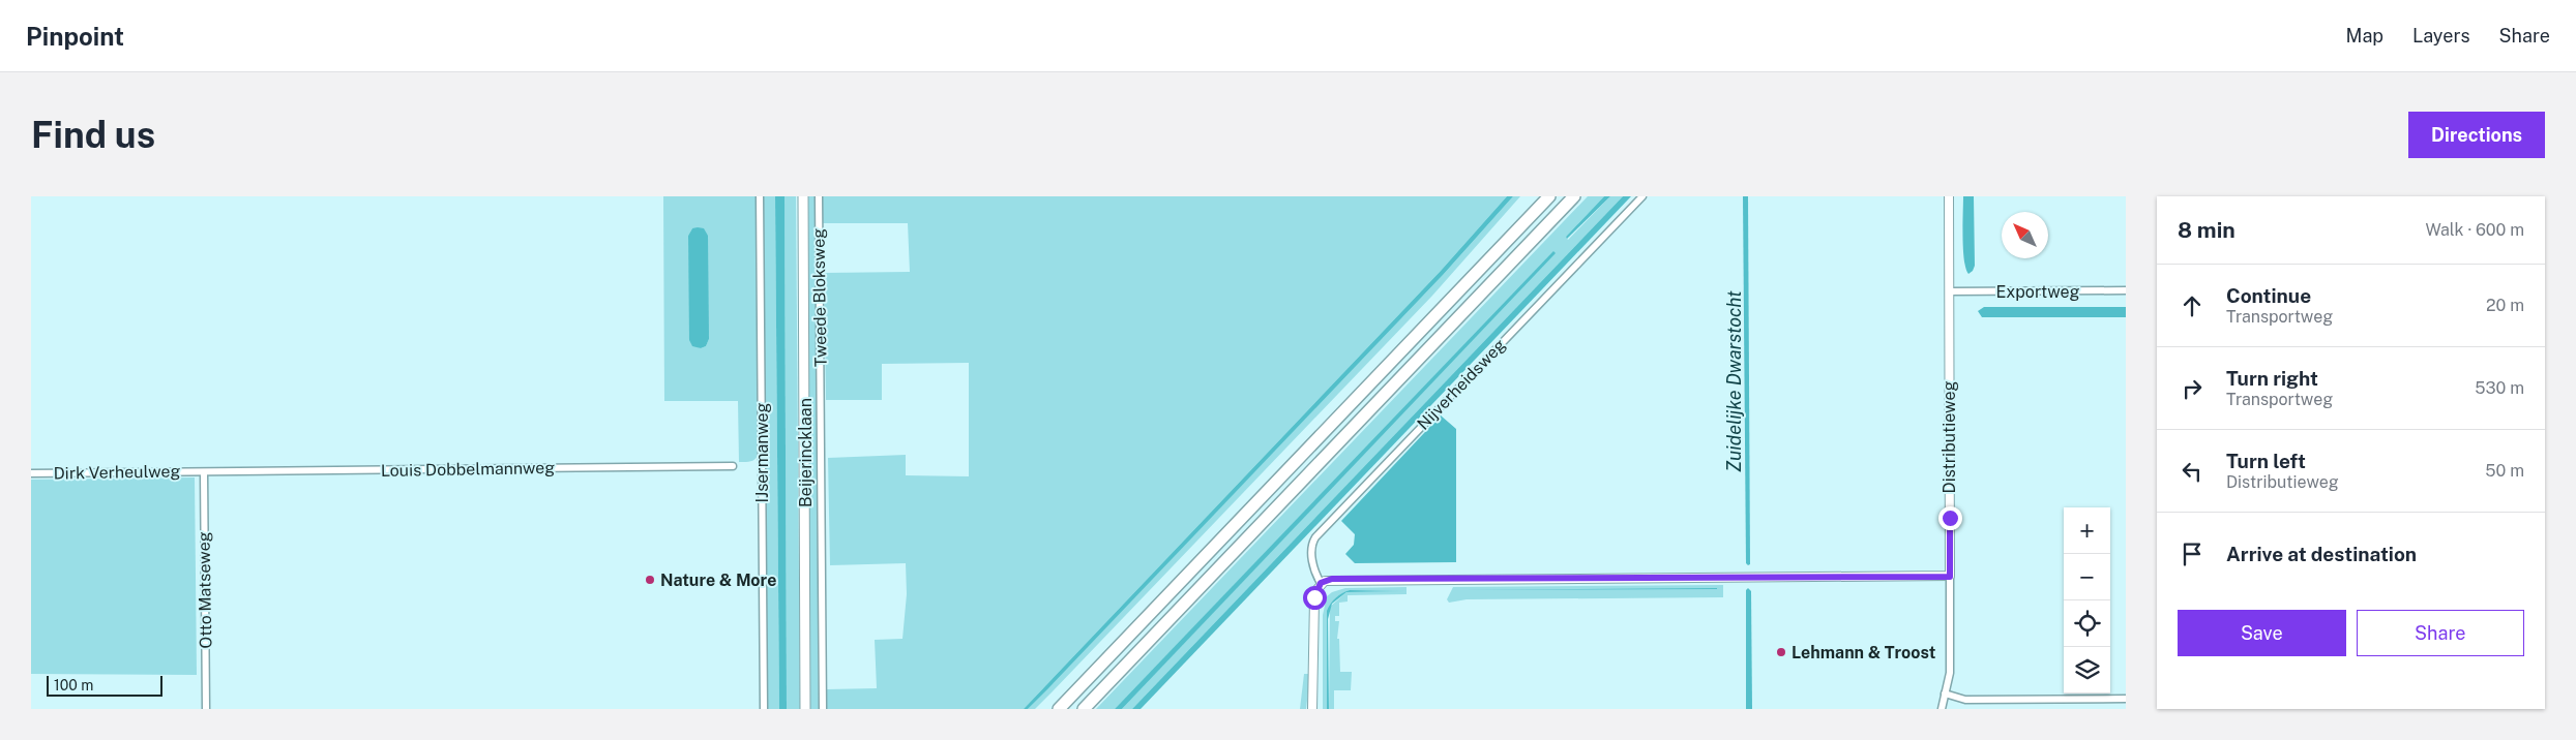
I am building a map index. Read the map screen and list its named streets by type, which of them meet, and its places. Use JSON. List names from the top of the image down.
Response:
{
  "streets": {
    "main road": ["Beijerincklaan"],
    "street": [
      "Exportweg",
      "Tweede Bloksweg",
      "Nijverheidsweg",
      "Distributieweg",
      "IJsermanweg",
      "Louis Dobbelmannweg",
      "Dirk Verheulweg",
      "Otto Matseweg"
    ]
  },
  "crossings": [
    ["Exportweg", "Distributieweg"],
    ["Louis Dobbelmannweg", "Dirk Verheulweg"],
    ["Louis Dobbelmannweg", "Otto Matseweg"],
    ["Dirk Verheulweg", "Otto Matseweg"]
  ],
  "water": ["Zuidelijke Dwarstocht"],
  "places": ["Nature & More", "Lehmann & Troost"],
  "scale_bar": "100 m",
  "north": "top left",
  "page": {
    "header": "Pinpoint",
    "nav": ["Map", "Layers", "Share"],
    "buttons": [
      "Directions",
      ["Save", "Share"]
    ],
    "title": "Find us",
    "heading": ["8 min", "Walk · 600 m"],
    "list": [
      ["Continue", "Transportweg", "20 m"],
      ["Turn right", "Transportweg", "530 m"],
      ["Turn left", "Distributieweg", "50 m"],
      "Arrive at destination"
    ],
    "map_buttons": ["+", "−"],
    "scale": "100 m"
  }
}
